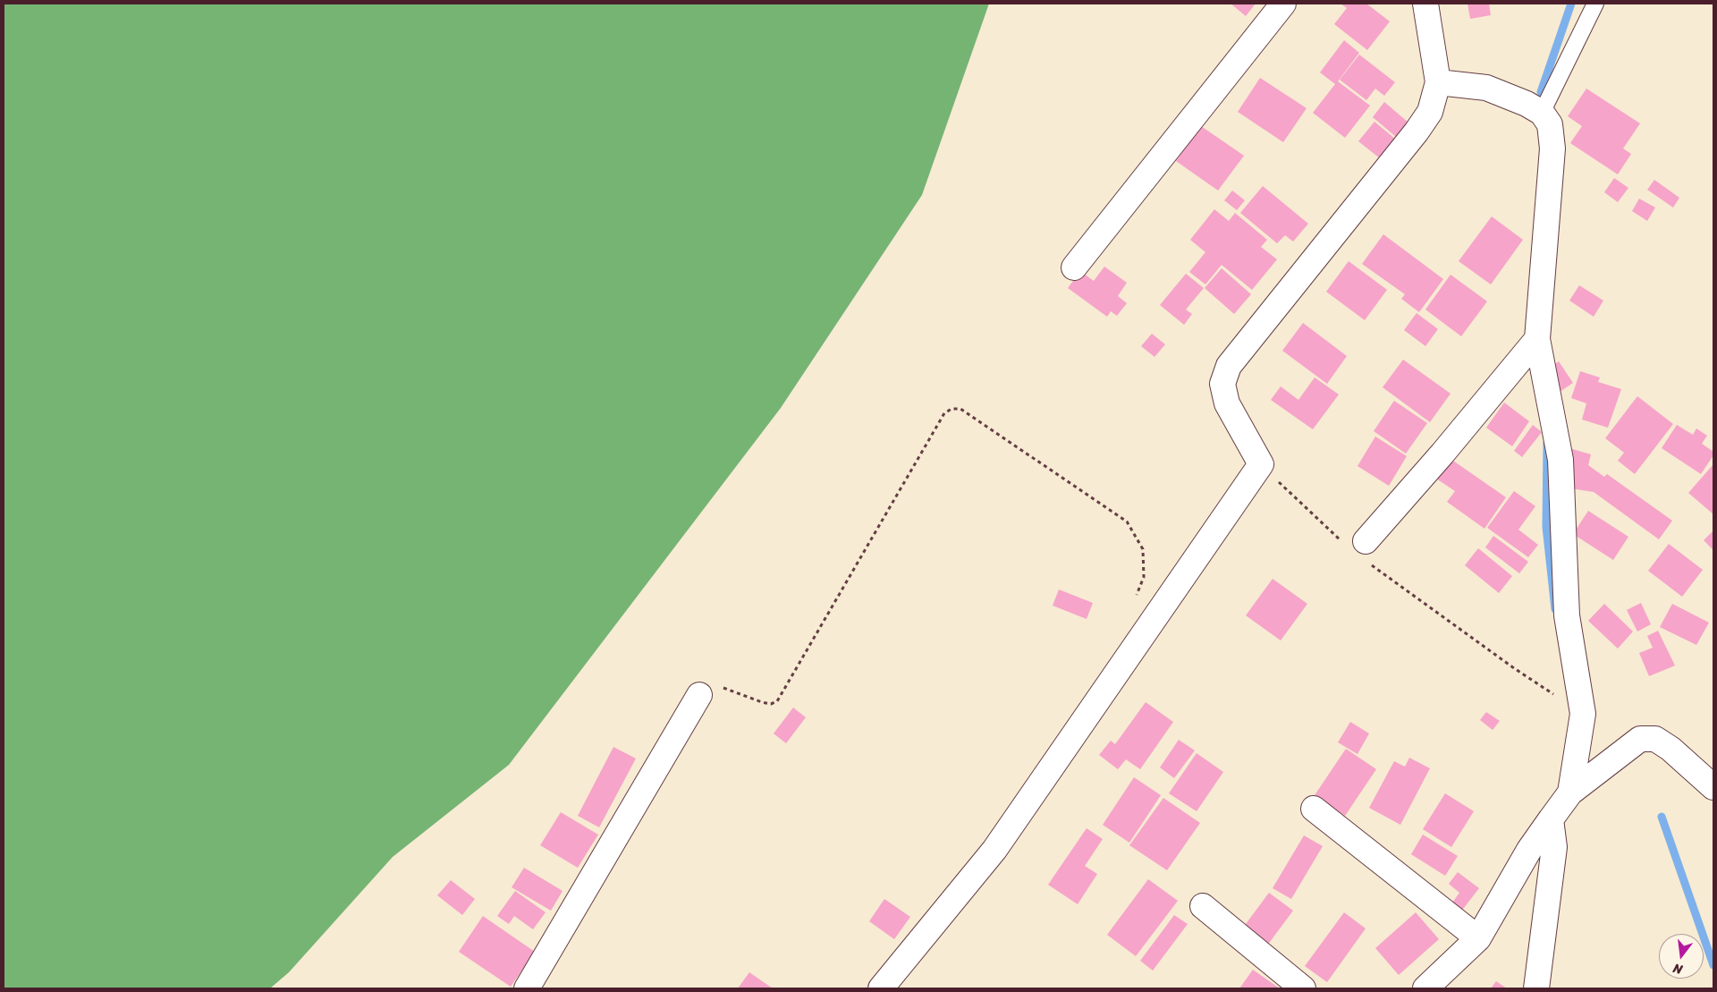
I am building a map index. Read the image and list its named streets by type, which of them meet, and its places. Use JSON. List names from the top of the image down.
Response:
{
  "north": "bottom"
}
